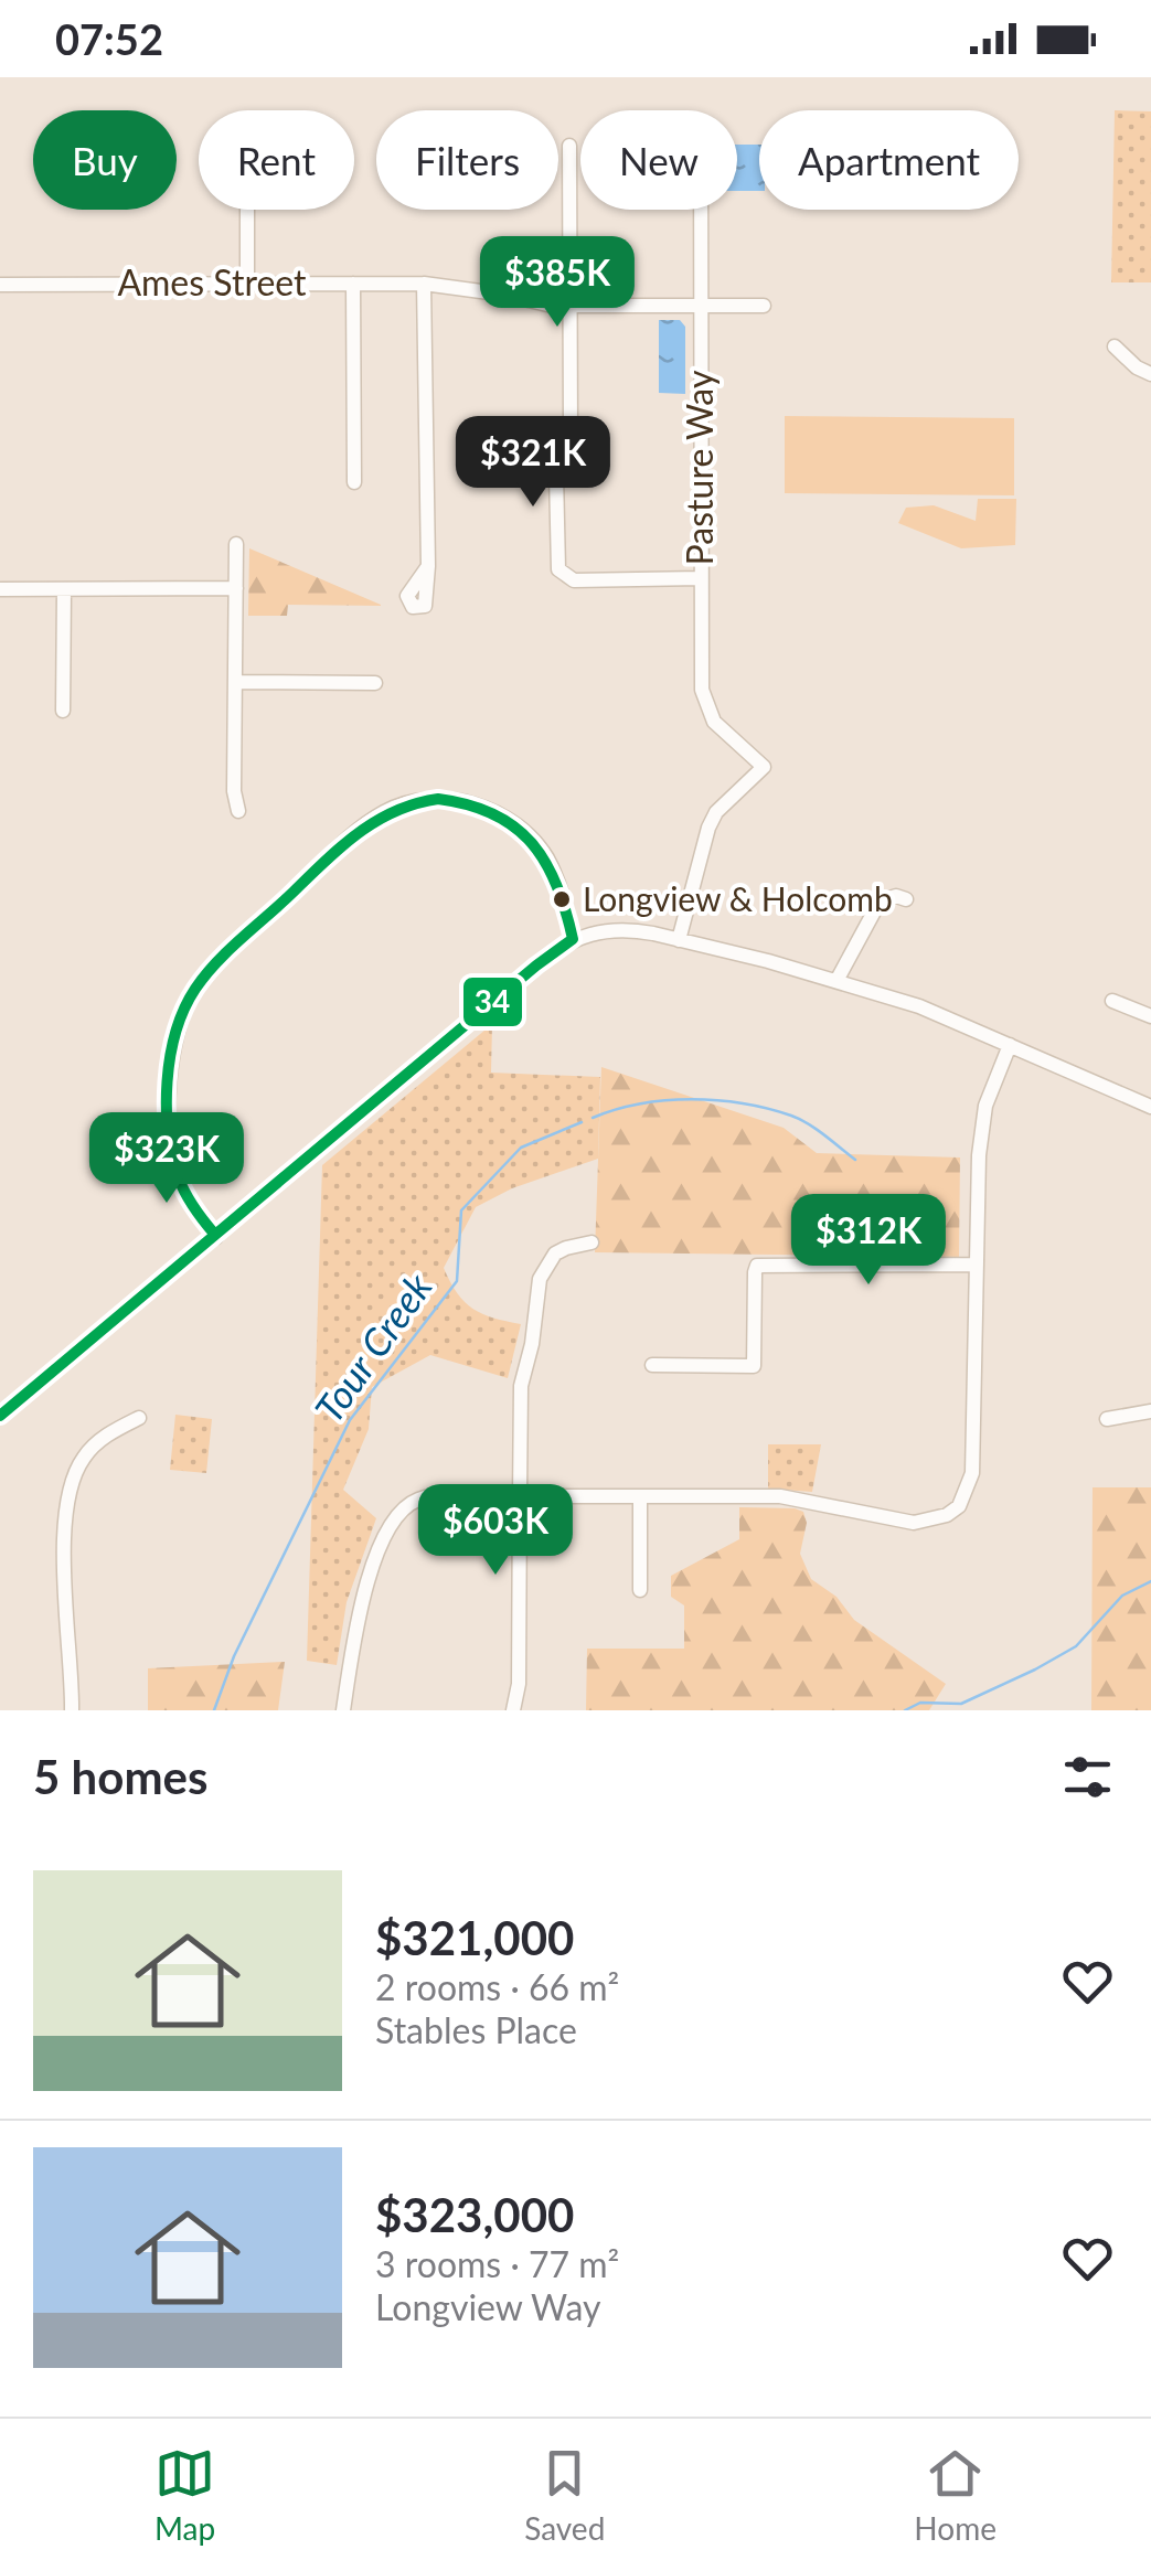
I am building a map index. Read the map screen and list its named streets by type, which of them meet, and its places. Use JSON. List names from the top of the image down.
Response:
{
  "streets": {
    "street": ["Ames Street", "Pasture Way"]
  },
  "crossings": [
    ["Ames Street", "Pasture Way"]
  ],
  "water": ["Tour Creek"],
  "places": ["Longview & Holcomb"],
  "lines": ["transit line 34"],
  "page": {
    "status": "07:52",
    "chip": [
      "Buy",
      "Rent",
      "Filters",
      "New",
      "Apartment"
    ],
    "price": [
      "$385K",
      "$321K",
      "$323K",
      "$312K",
      "$603K"
    ],
    "heading": "5 homes",
    "list": [
      {
        "name": "$321,000",
        "note": "2 rooms · 66 m² · Stables Place"
      },
      {
        "name": "$323,000",
        "note": "3 rooms · 77 m² · Longview Way"
      }
    ],
    "tabs": ["Map", "Saved", "Home"]
  }
}
